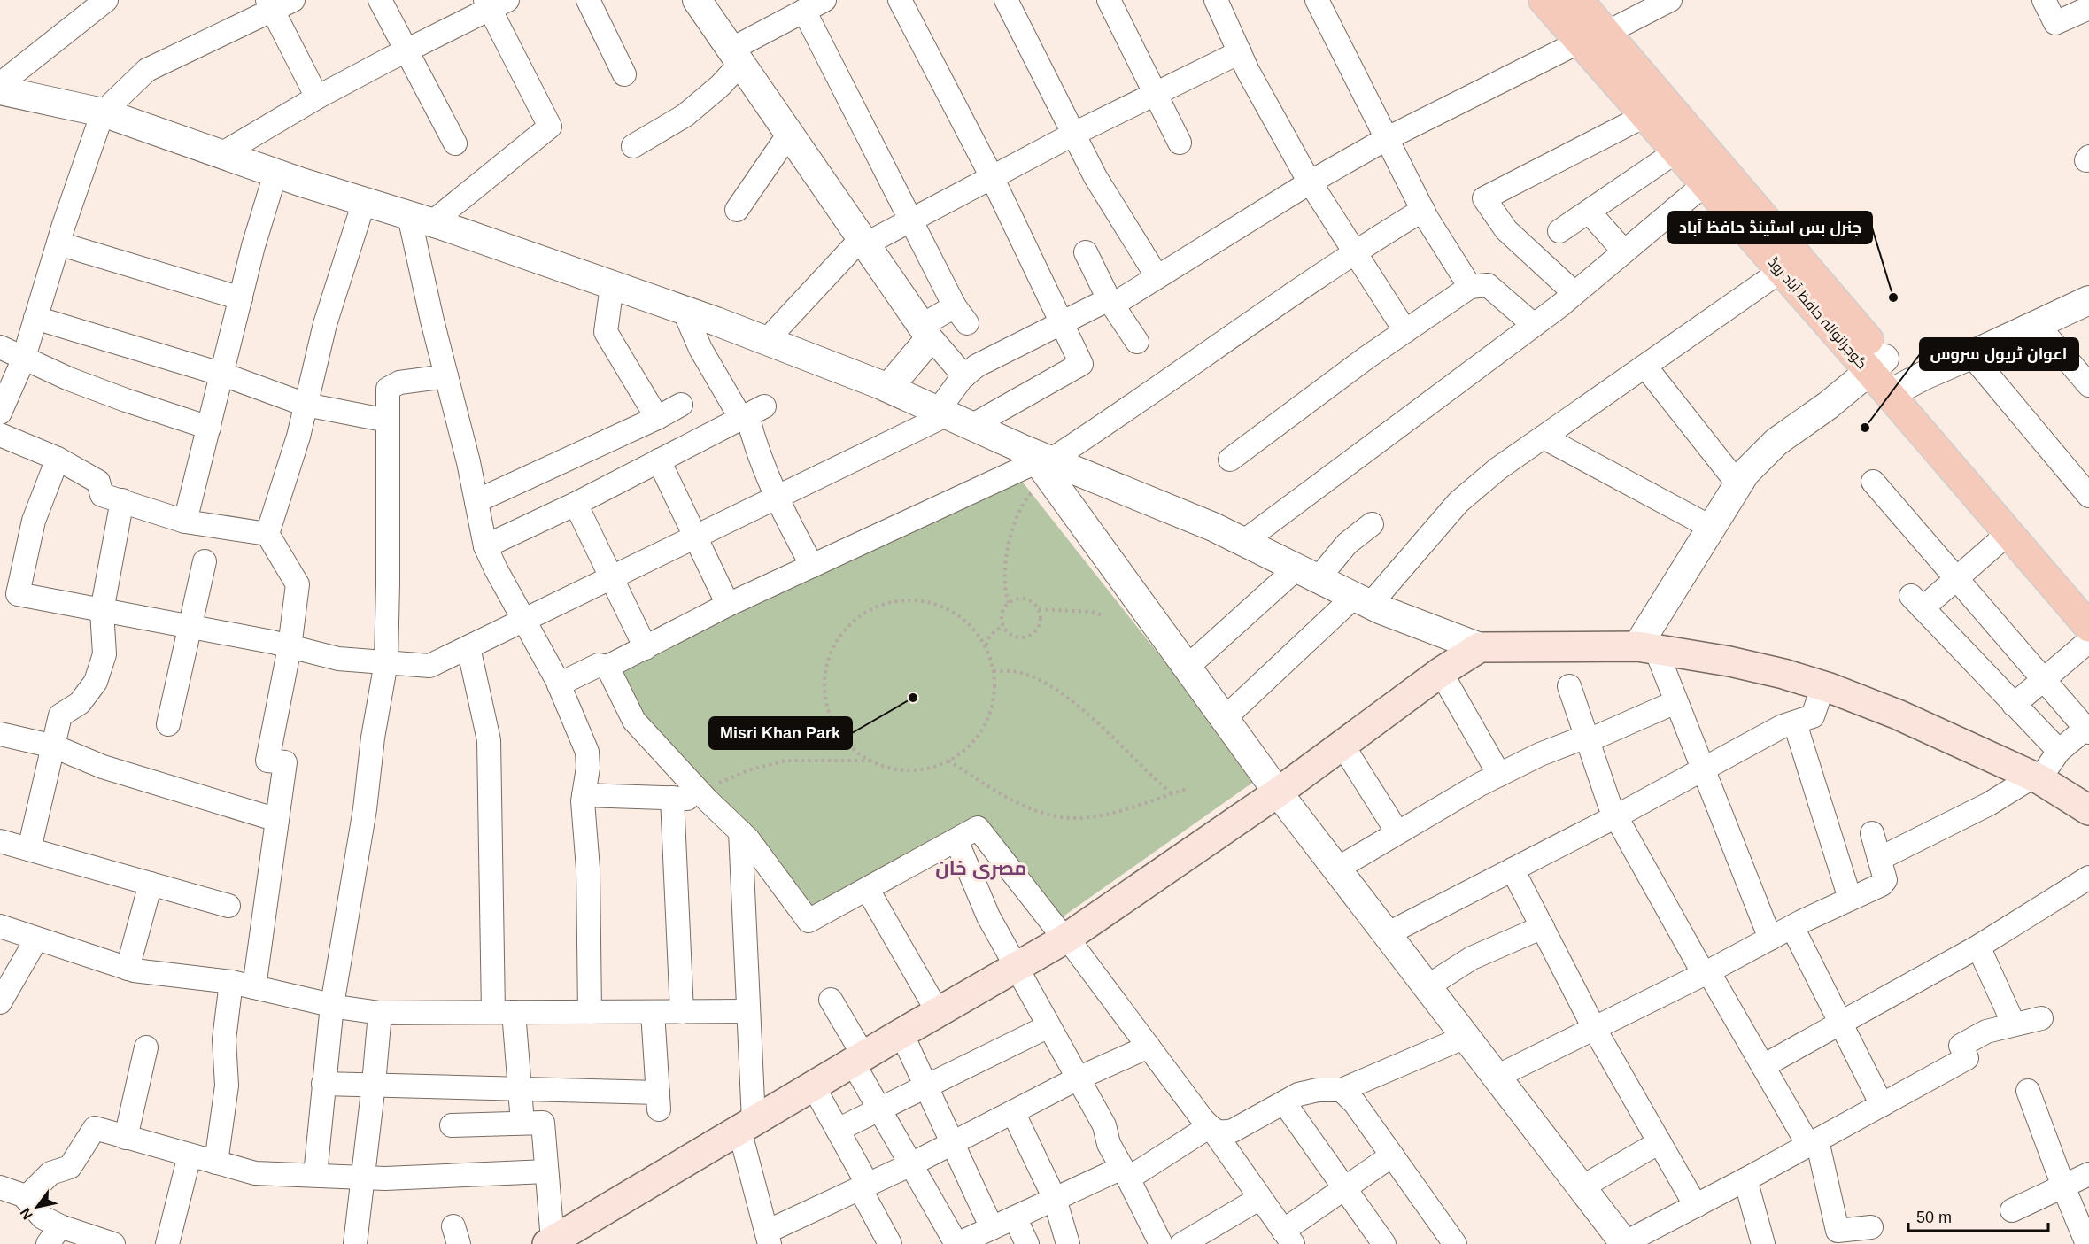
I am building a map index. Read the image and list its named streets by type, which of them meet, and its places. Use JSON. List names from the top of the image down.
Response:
{
  "streets": {
    "main road": ["گوجرانوالہ حافظ آباد روڈ"]
  },
  "districts": ["مصری خان"],
  "places": ["جنرل بس اسٹینڈ حافظ آباد", "اعوان ٹریول سروس", "Misri Khan Park"],
  "scale_bar": "50 m",
  "north": "bottom left"
}
